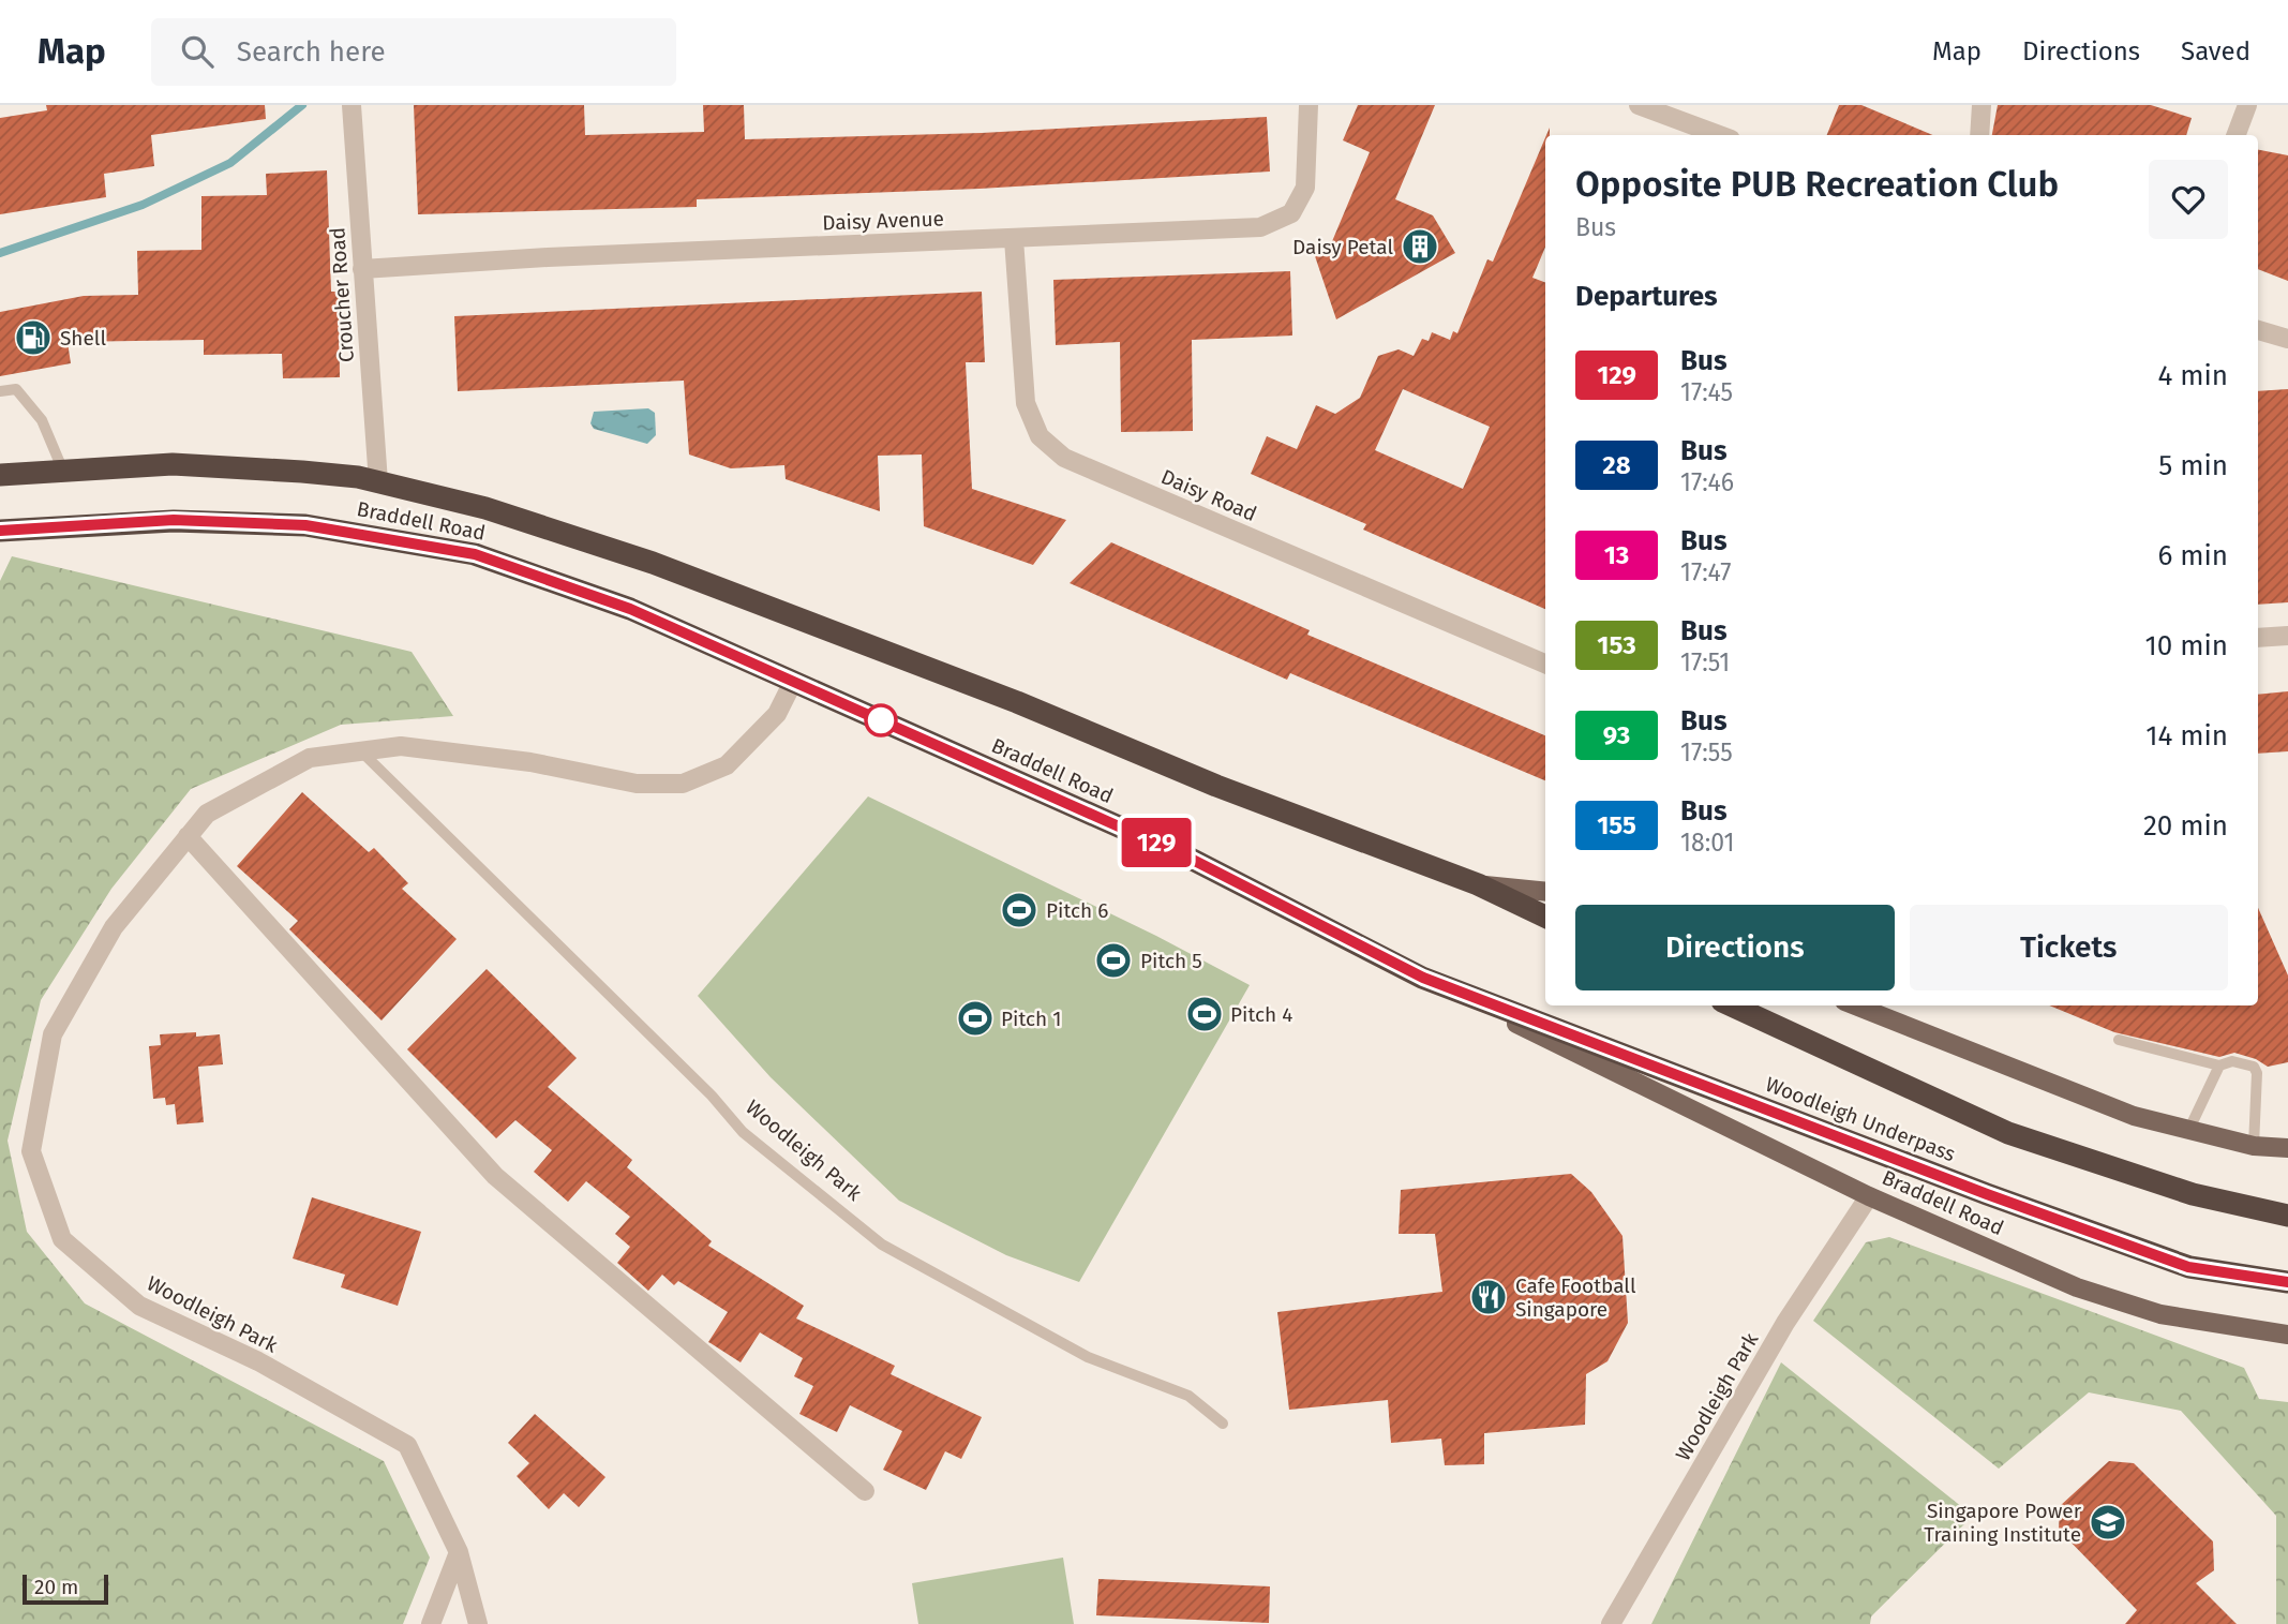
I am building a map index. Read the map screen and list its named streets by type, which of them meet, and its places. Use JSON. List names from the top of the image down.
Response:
{
  "streets": {
    "highway": ["Braddell Road", "Woodleigh Underpass"],
    "street": [
      "Daisy Avenue",
      "Croucher Road",
      "Daisy Road",
      "Woodleigh Park"
    ]
  },
  "crossings": [
    ["Daisy Avenue", "Croucher Road"],
    ["Daisy Avenue", "Daisy Road"],
    ["Croucher Road", "Braddell Road"],
    ["Braddell Road", "Woodleigh Underpass"],
    ["Braddell Road", "Woodleigh Park"]
  ],
  "places": {
    "building": ["Daisy Petal"],
    "fuel station": ["Shell"],
    "sports": [
      "Pitch 6",
      "Pitch 5",
      "Pitch 4",
      "Pitch 1"
    ],
    "restaurant": ["Cafe Football Singapore"],
    "school or university": ["Singapore Power Training Institute"]
  },
  "lines": ["bus line 129"],
  "scale_bar": "20 m",
  "page": {
    "header": "Map",
    "search": "Search here",
    "nav": ["Map", "Directions", "Saved"],
    "on_map": "129",
    "heading": [
      ["Opposite PUB Recreation Club", "Bus"],
      "Departures"
    ],
    "list": [
      {
        "mark": "129",
        "name": "Bus",
        "note": "17:45",
        "value": "4 min"
      },
      {
        "mark": "28",
        "name": "Bus",
        "note": "17:46",
        "value": "5 min"
      },
      {
        "mark": "13",
        "name": "Bus",
        "note": "17:47",
        "value": "6 min"
      },
      {
        "mark": "153",
        "name": "Bus",
        "note": "17:51",
        "value": "10 min"
      },
      {
        "mark": "93",
        "name": "Bus",
        "note": "17:55",
        "value": "14 min"
      },
      {
        "mark": "155",
        "name": "Bus",
        "note": "18:01",
        "value": "20 min"
      }
    ],
    "buttons": ["Directions", "Tickets"],
    "scale": "20 m"
  }
}
